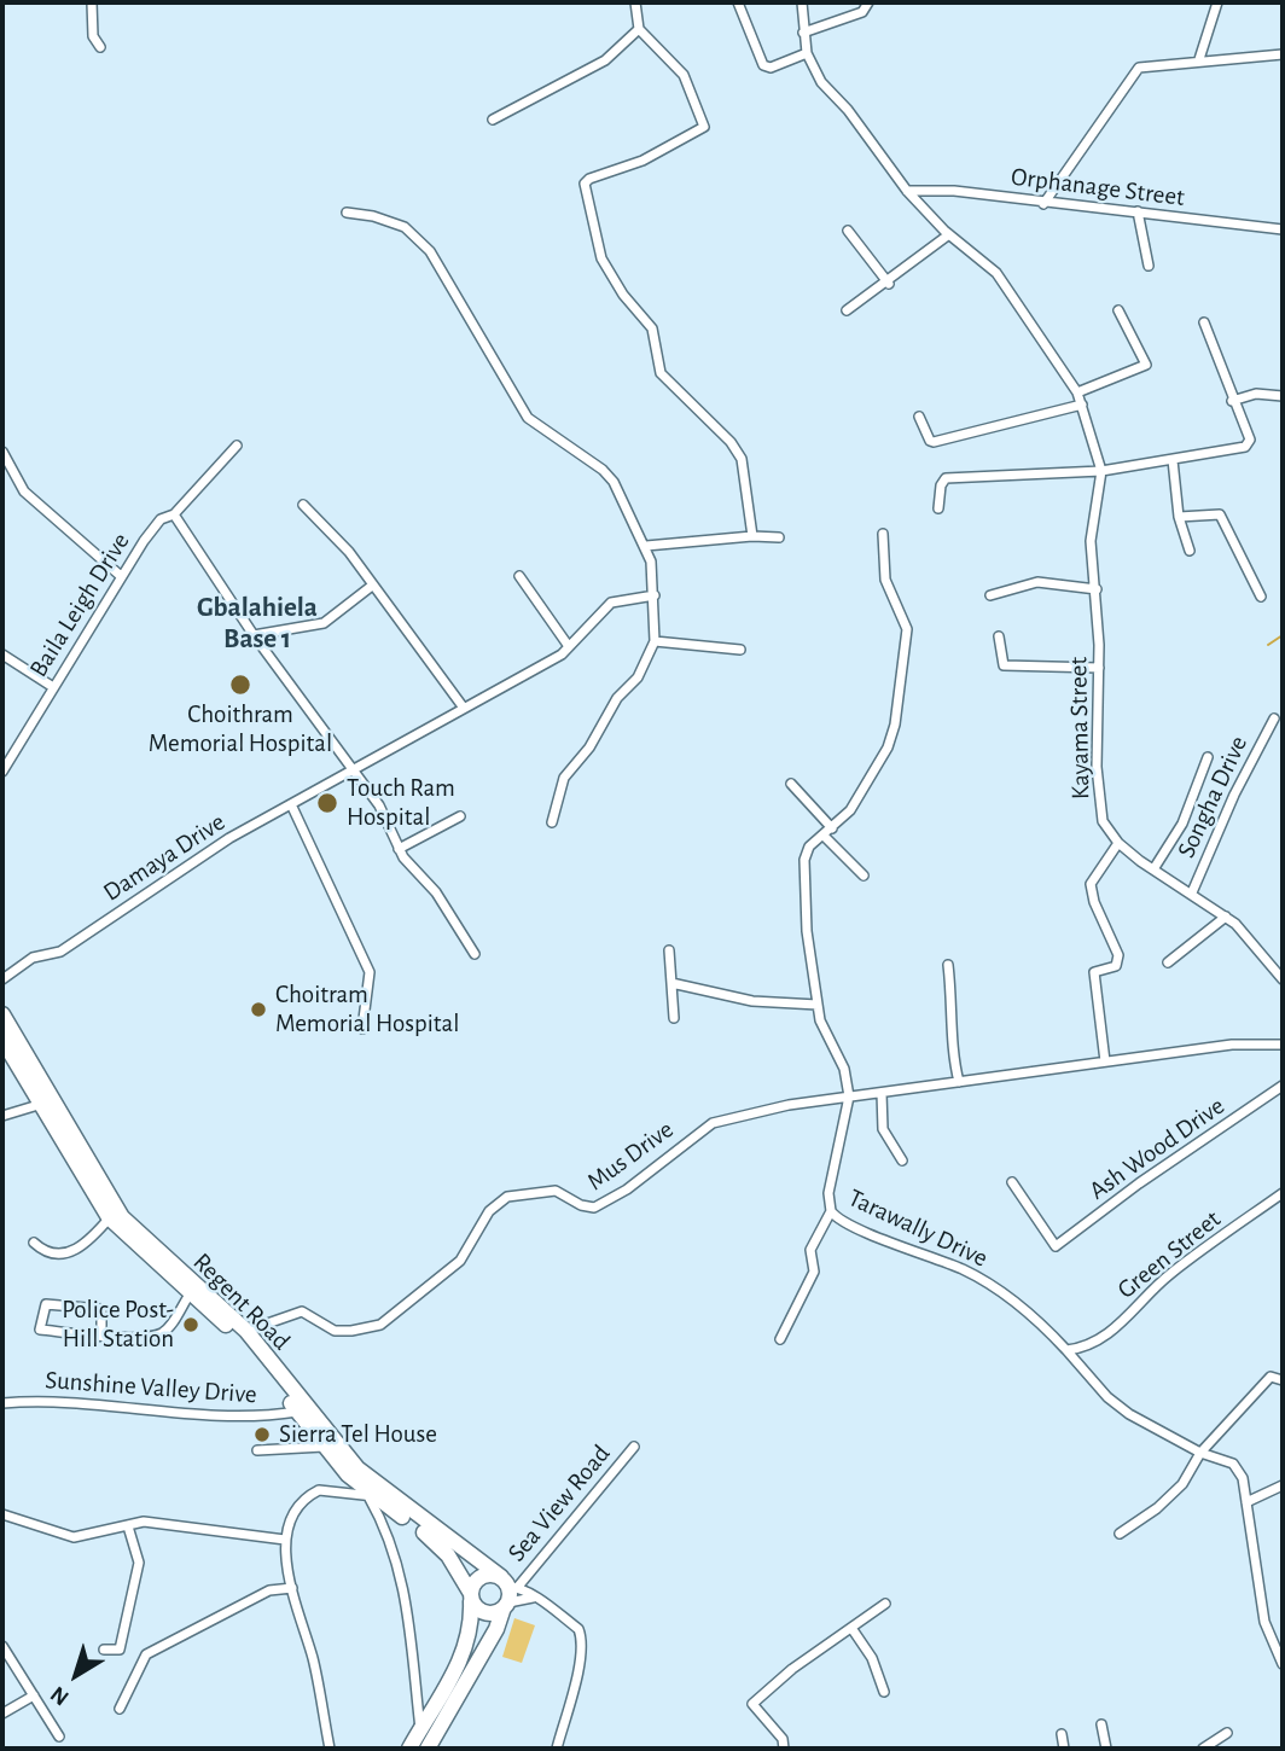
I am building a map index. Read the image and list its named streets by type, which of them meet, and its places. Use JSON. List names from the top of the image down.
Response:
{
  "streets": {
    "main road": ["Regent Road"],
    "street": [
      "Orphanage Street",
      "Baila Leigh Drive",
      "Kayama Street",
      "Songha Drive",
      "Damaya Drive",
      "Ash Wood Drive",
      "Mus Drive",
      "Tarawally Drive",
      "Green Street",
      "Sunshine Valley Drive",
      "Sea View Road"
    ]
  },
  "crossings": [
    ["Kayama Street", "Songha Drive"],
    ["Mus Drive", "Tarawally Drive"],
    ["Mus Drive", "Regent Road"],
    ["Tarawally Drive", "Green Street"],
    ["Regent Road", "Sunshine Valley Drive"],
    ["Regent Road", "Sea View Road"]
  ],
  "districts": ["Gbalahiela Base 1"],
  "places": [
    "Choithram Memorial Hospital",
    "Touch Ram Hospital",
    "Choitram Memorial Hospital",
    "Police Post- Hill Station",
    "Sierra Tel House"
  ],
  "north": "bottom left"
}
